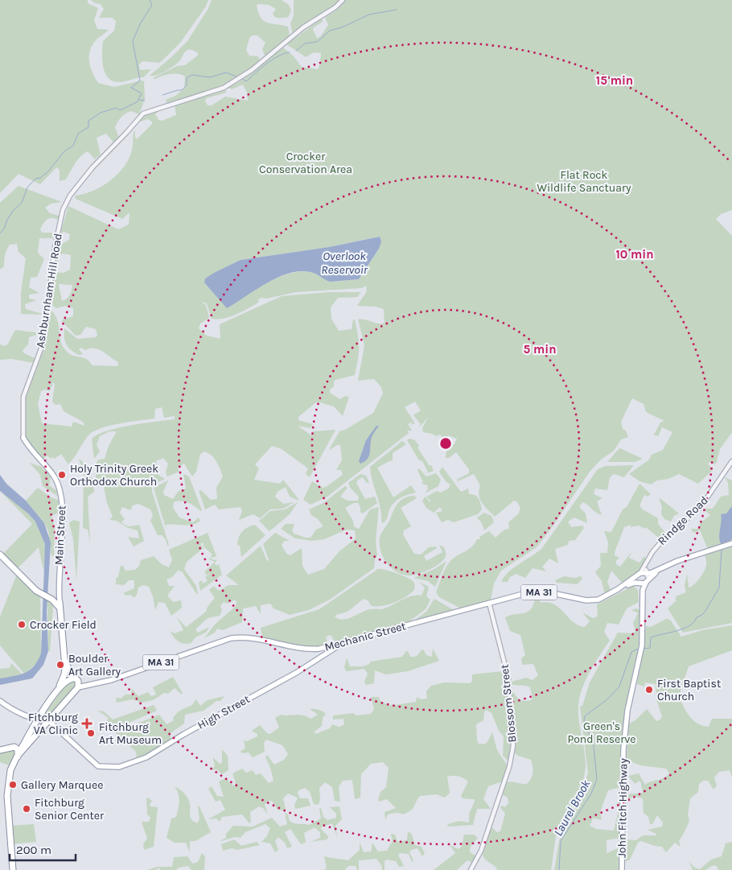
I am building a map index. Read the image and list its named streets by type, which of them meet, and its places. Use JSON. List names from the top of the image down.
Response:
{
  "streets": {
    "highway": ["Main Street"],
    "main road": [
      "MA 31",
      "Mechanic Street",
      "High Street",
      "John Fitch Highway"
    ],
    "street": ["Ashburnham Hill Road", "Rindge Road", "Blossom Street"]
  },
  "crossings": [
    ["Ashburnham Hill Road", "Main Street"],
    ["Rindge Road", "Mechanic Street"],
    ["Rindge Road", "John Fitch Highway"],
    ["Main Street", "Mechanic Street"],
    ["Main Street", "High Street"],
    ["Mechanic Street", "Blossom Street"],
    ["Mechanic Street", "High Street"],
    ["Mechanic Street", "John Fitch Highway"]
  ],
  "water": ["Overlook Reservoir", "Laurel Brook"],
  "parks": ["Crocker Conservation Area", "Flat Rock Wildlife Sanctuary", "Green's Pond Reserve"],
  "places": {
    "other": [
      "Holy Trinity Greek Orthodox Church",
      "Crocker Field",
      "Boulder Art Gallery",
      "First Baptist Church",
      "Fitchburg Art Museum",
      "Gallery Marquee",
      "Fitchburg Senior Center"
    ],
    "health": ["Fitchburg VA Clinic"]
  },
  "scale_bar": "200 m",
  "rings": ["15 min", "10 min", "5 min"]
}
